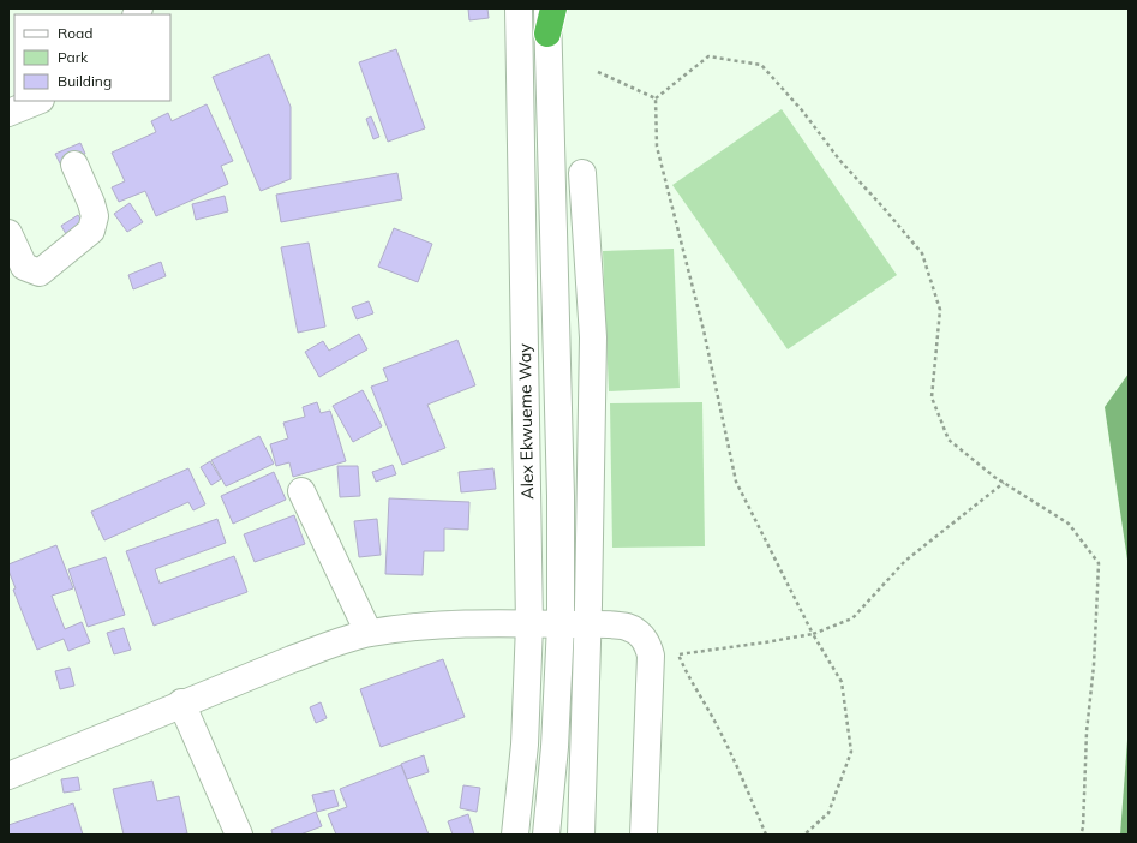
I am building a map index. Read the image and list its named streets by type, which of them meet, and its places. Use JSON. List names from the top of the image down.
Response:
{
  "streets": {
    "street": ["Alex Ekwueme Way"]
  },
  "legend": ["Road", "Park", "Building"]
}
